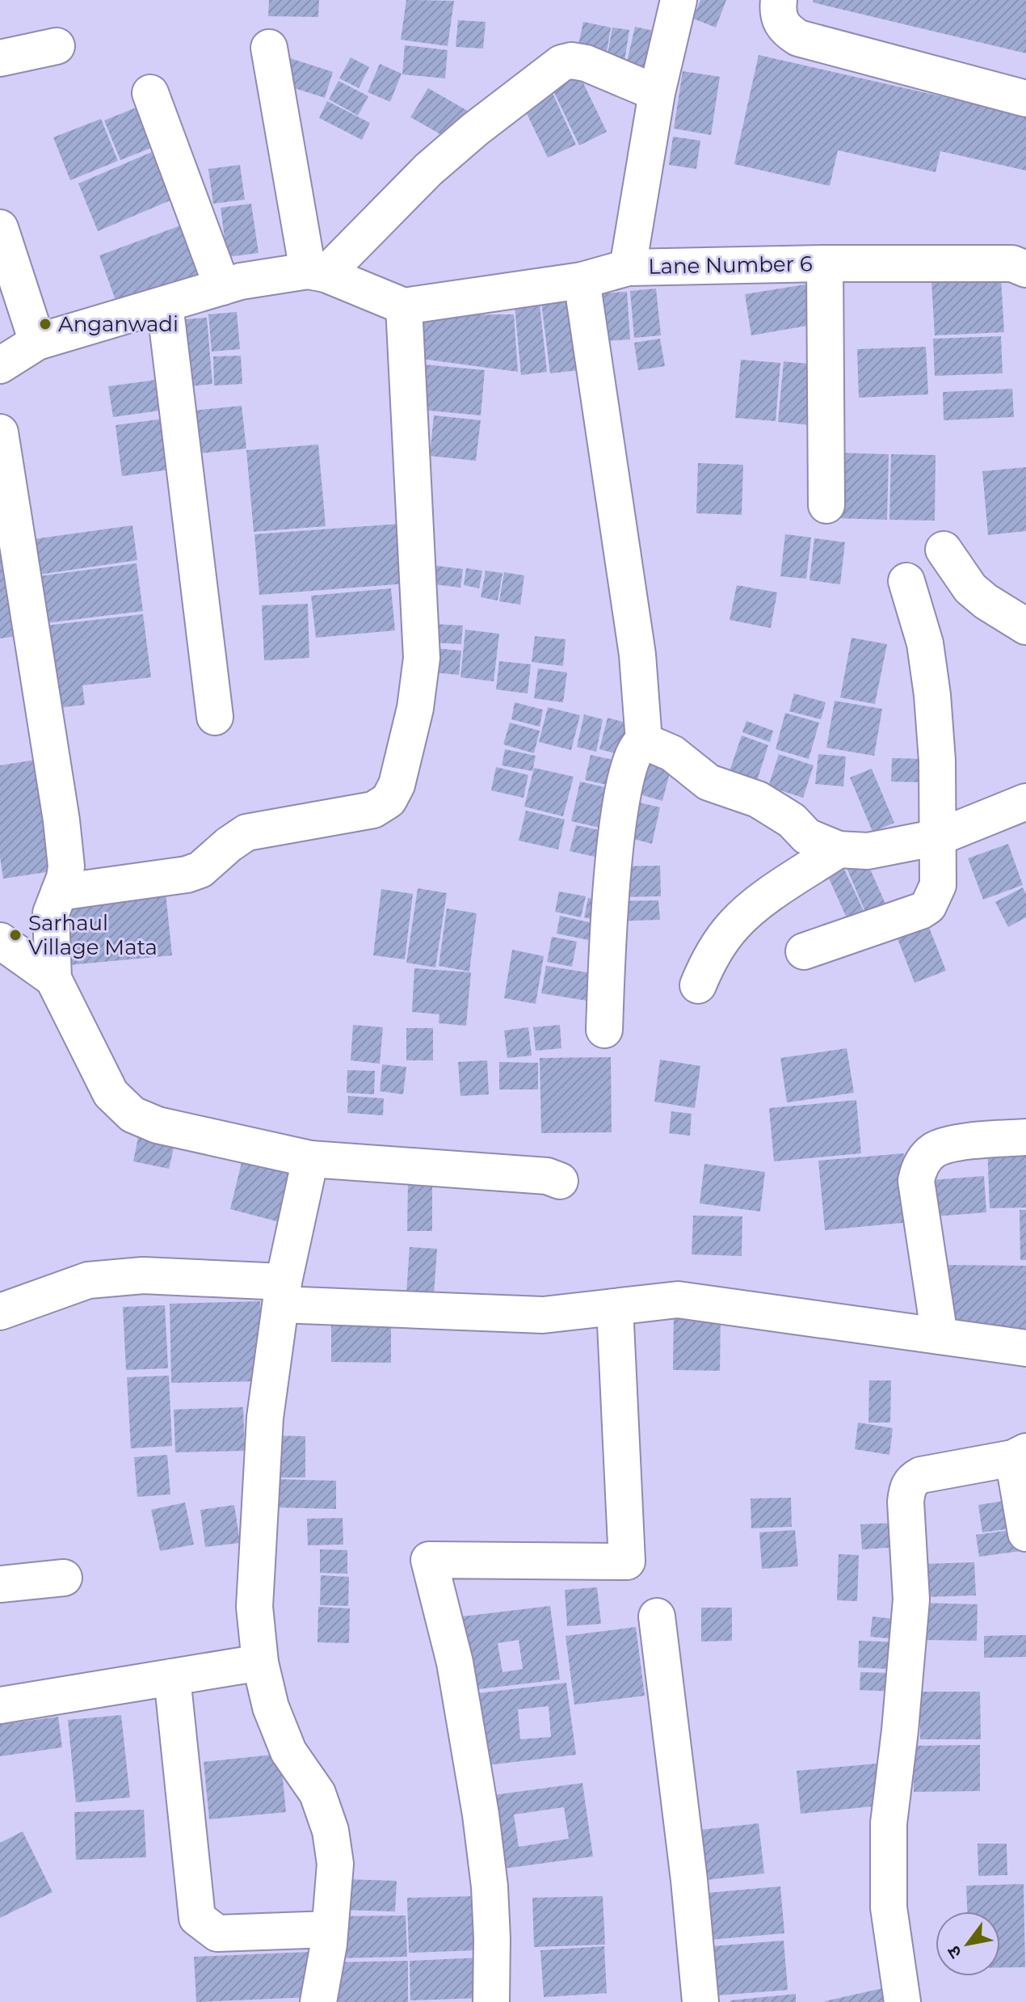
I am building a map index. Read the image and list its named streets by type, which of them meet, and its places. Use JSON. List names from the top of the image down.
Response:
{
  "streets": {
    "street": ["Lane Number 6"]
  },
  "places": ["Anganwadi", "Sarhaul Village Mata"],
  "north": "bottom left"
}
